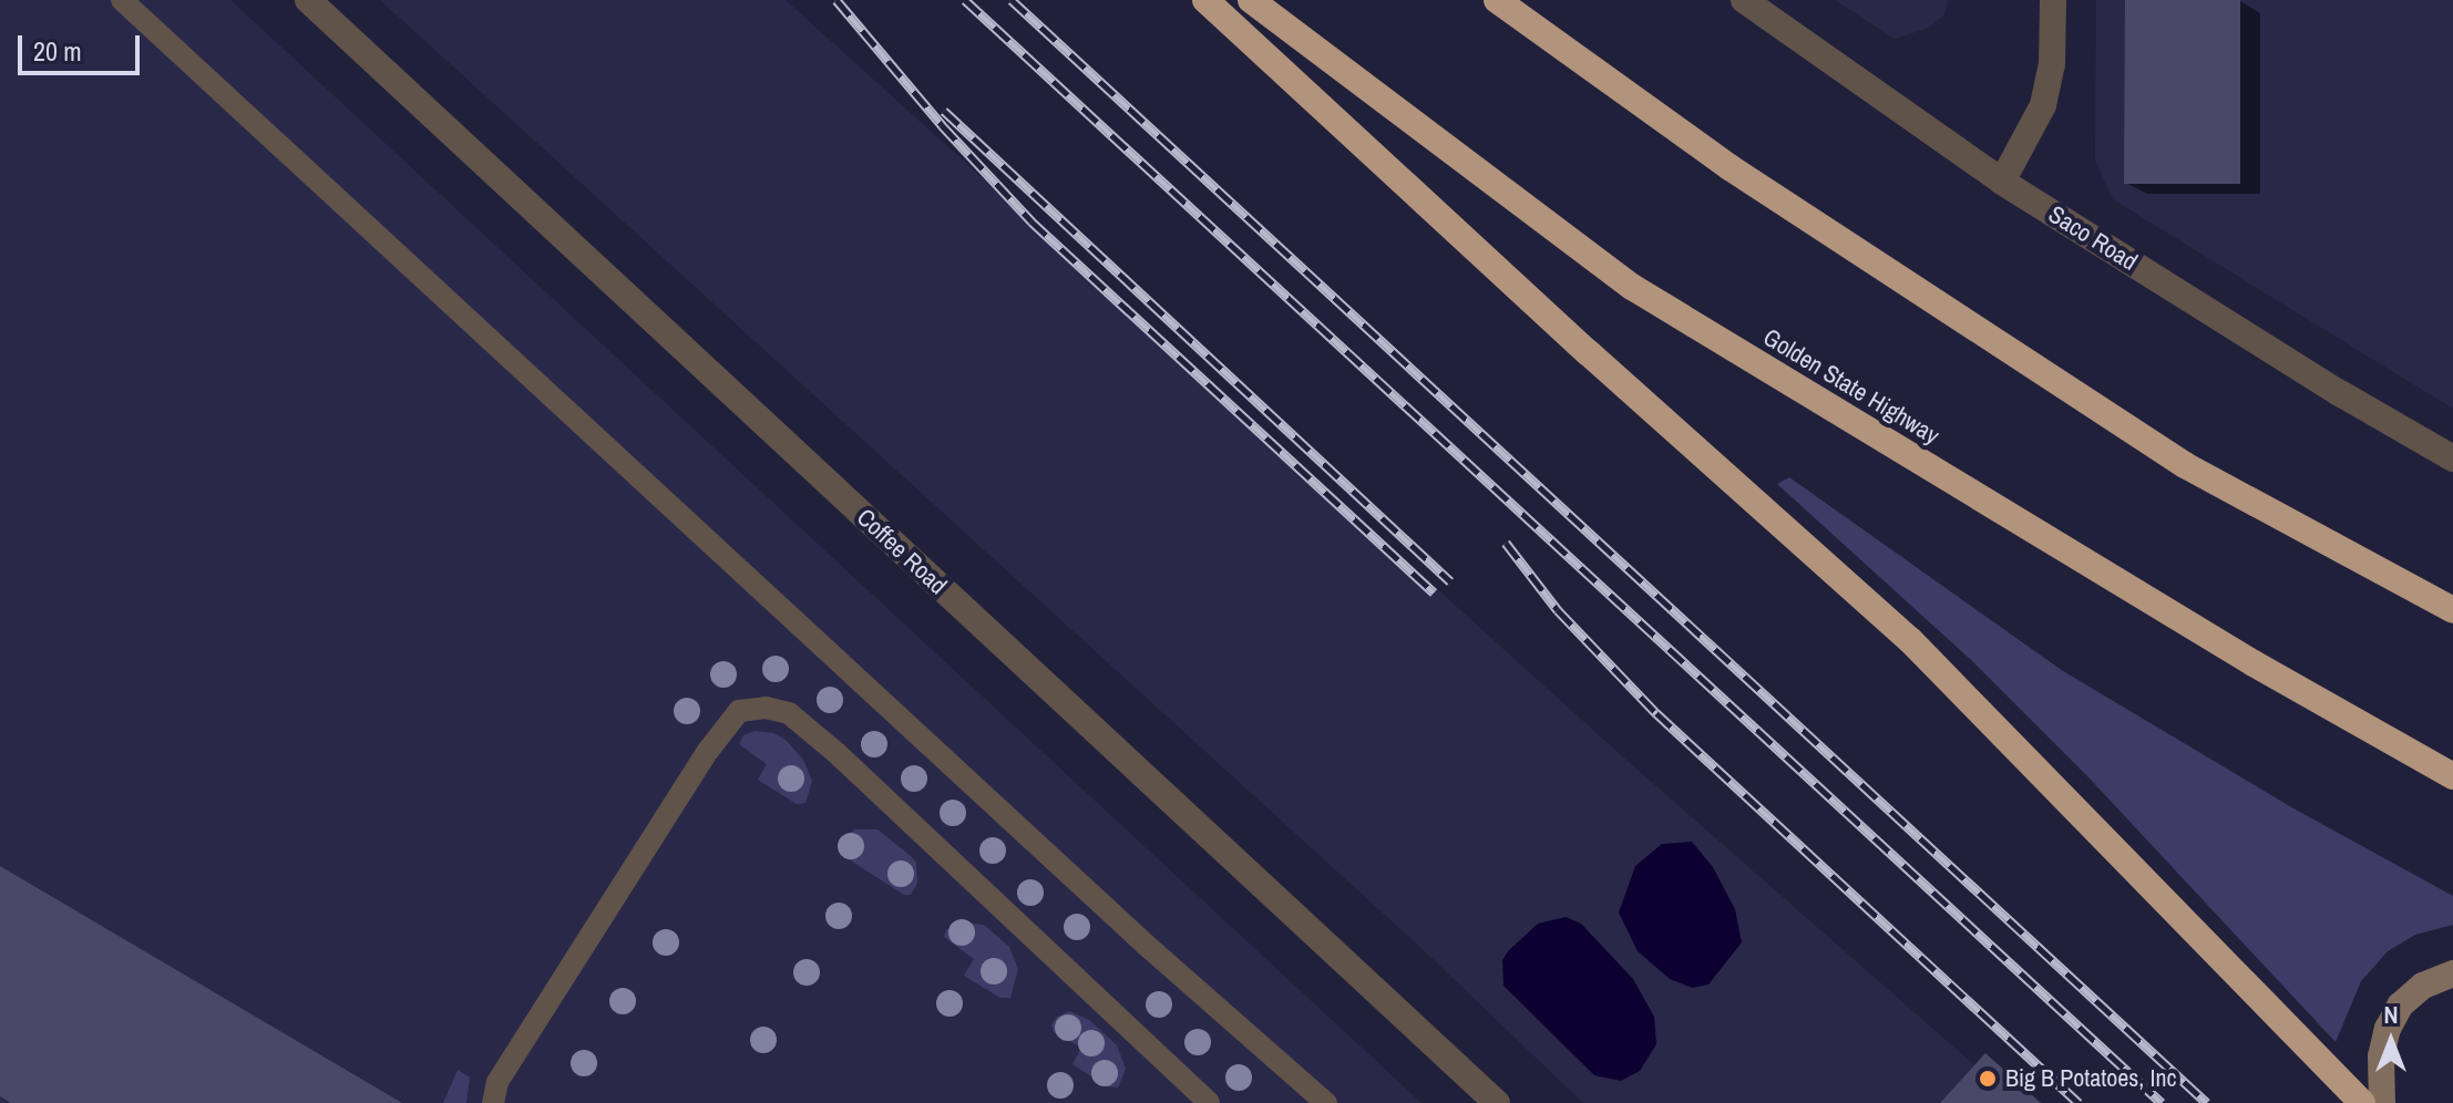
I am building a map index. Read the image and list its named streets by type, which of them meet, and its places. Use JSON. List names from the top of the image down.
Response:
{
  "streets": {
    "highway": ["Golden State Highway"],
    "street": ["Saco Road", "Coffee Road"]
  },
  "places": ["Big B Potatoes, Inc"],
  "scale_bar": "20 m",
  "north": "top"
}
